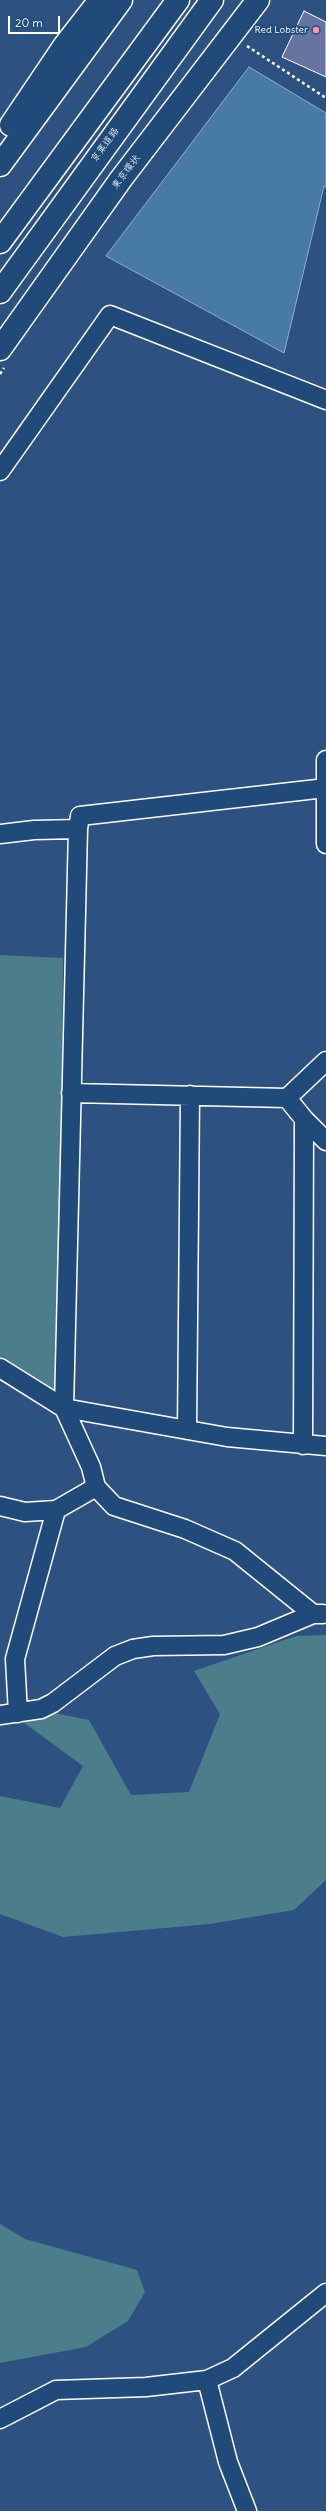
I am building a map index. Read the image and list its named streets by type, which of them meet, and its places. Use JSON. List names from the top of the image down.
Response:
{
  "streets": {
    "highway": ["京葉道路", "東京環状"]
  },
  "places": ["Red Lobster"],
  "scale_bar": "20 m"
}
